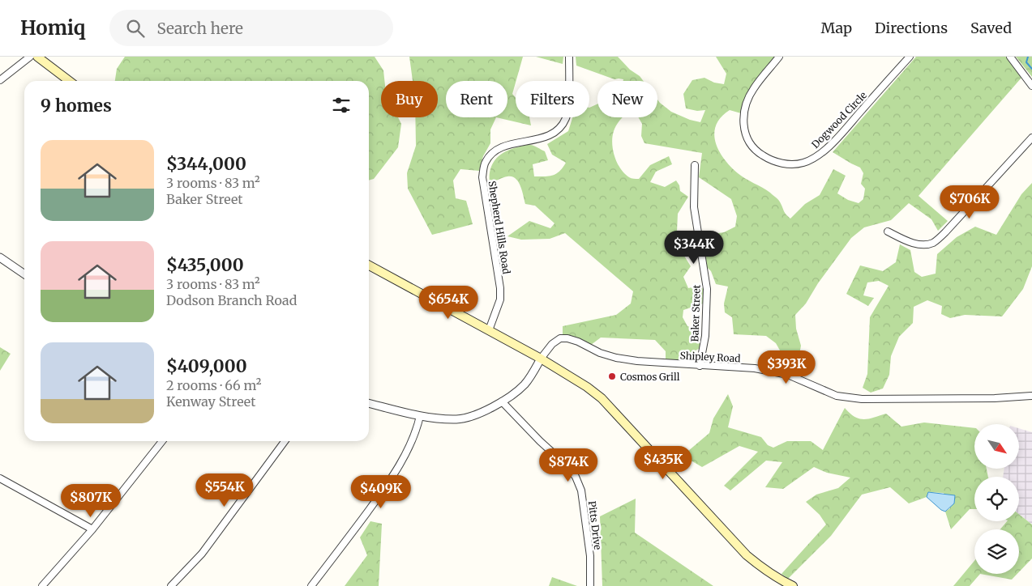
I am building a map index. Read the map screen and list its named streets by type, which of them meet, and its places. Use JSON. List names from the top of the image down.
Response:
{
  "streets": {
    "street": [
      "Dogwood Circle",
      "Shepherd Hills Road",
      "Baker Street",
      "Shipley Road",
      "Pitts Drive"
    ]
  },
  "crossings": [
    ["Baker Street", "Shipley Road"]
  ],
  "places": ["Cosmos Grill"],
  "north": "bottom right",
  "page": {
    "header": "Homiq",
    "search": "Search here",
    "nav": ["Map", "Directions", "Saved"],
    "chip": [
      "Buy",
      "Rent",
      "Filters",
      "New"
    ],
    "heading": "9 homes",
    "list": [
      {
        "name": "$344,000",
        "note": "3 rooms · 83 m² · Baker Street"
      },
      {
        "name": "$435,000",
        "note": "3 rooms · 83 m² · Dodson Branch Road"
      },
      {
        "name": "$409,000",
        "note": "2 rooms · 66 m² · Kenway Street"
      }
    ],
    "price": [
      "$706K",
      "$344K",
      "$654K",
      "$393K",
      "$435K",
      "$874K",
      "$554K",
      "$409K",
      "$807K"
    ]
  }
}
